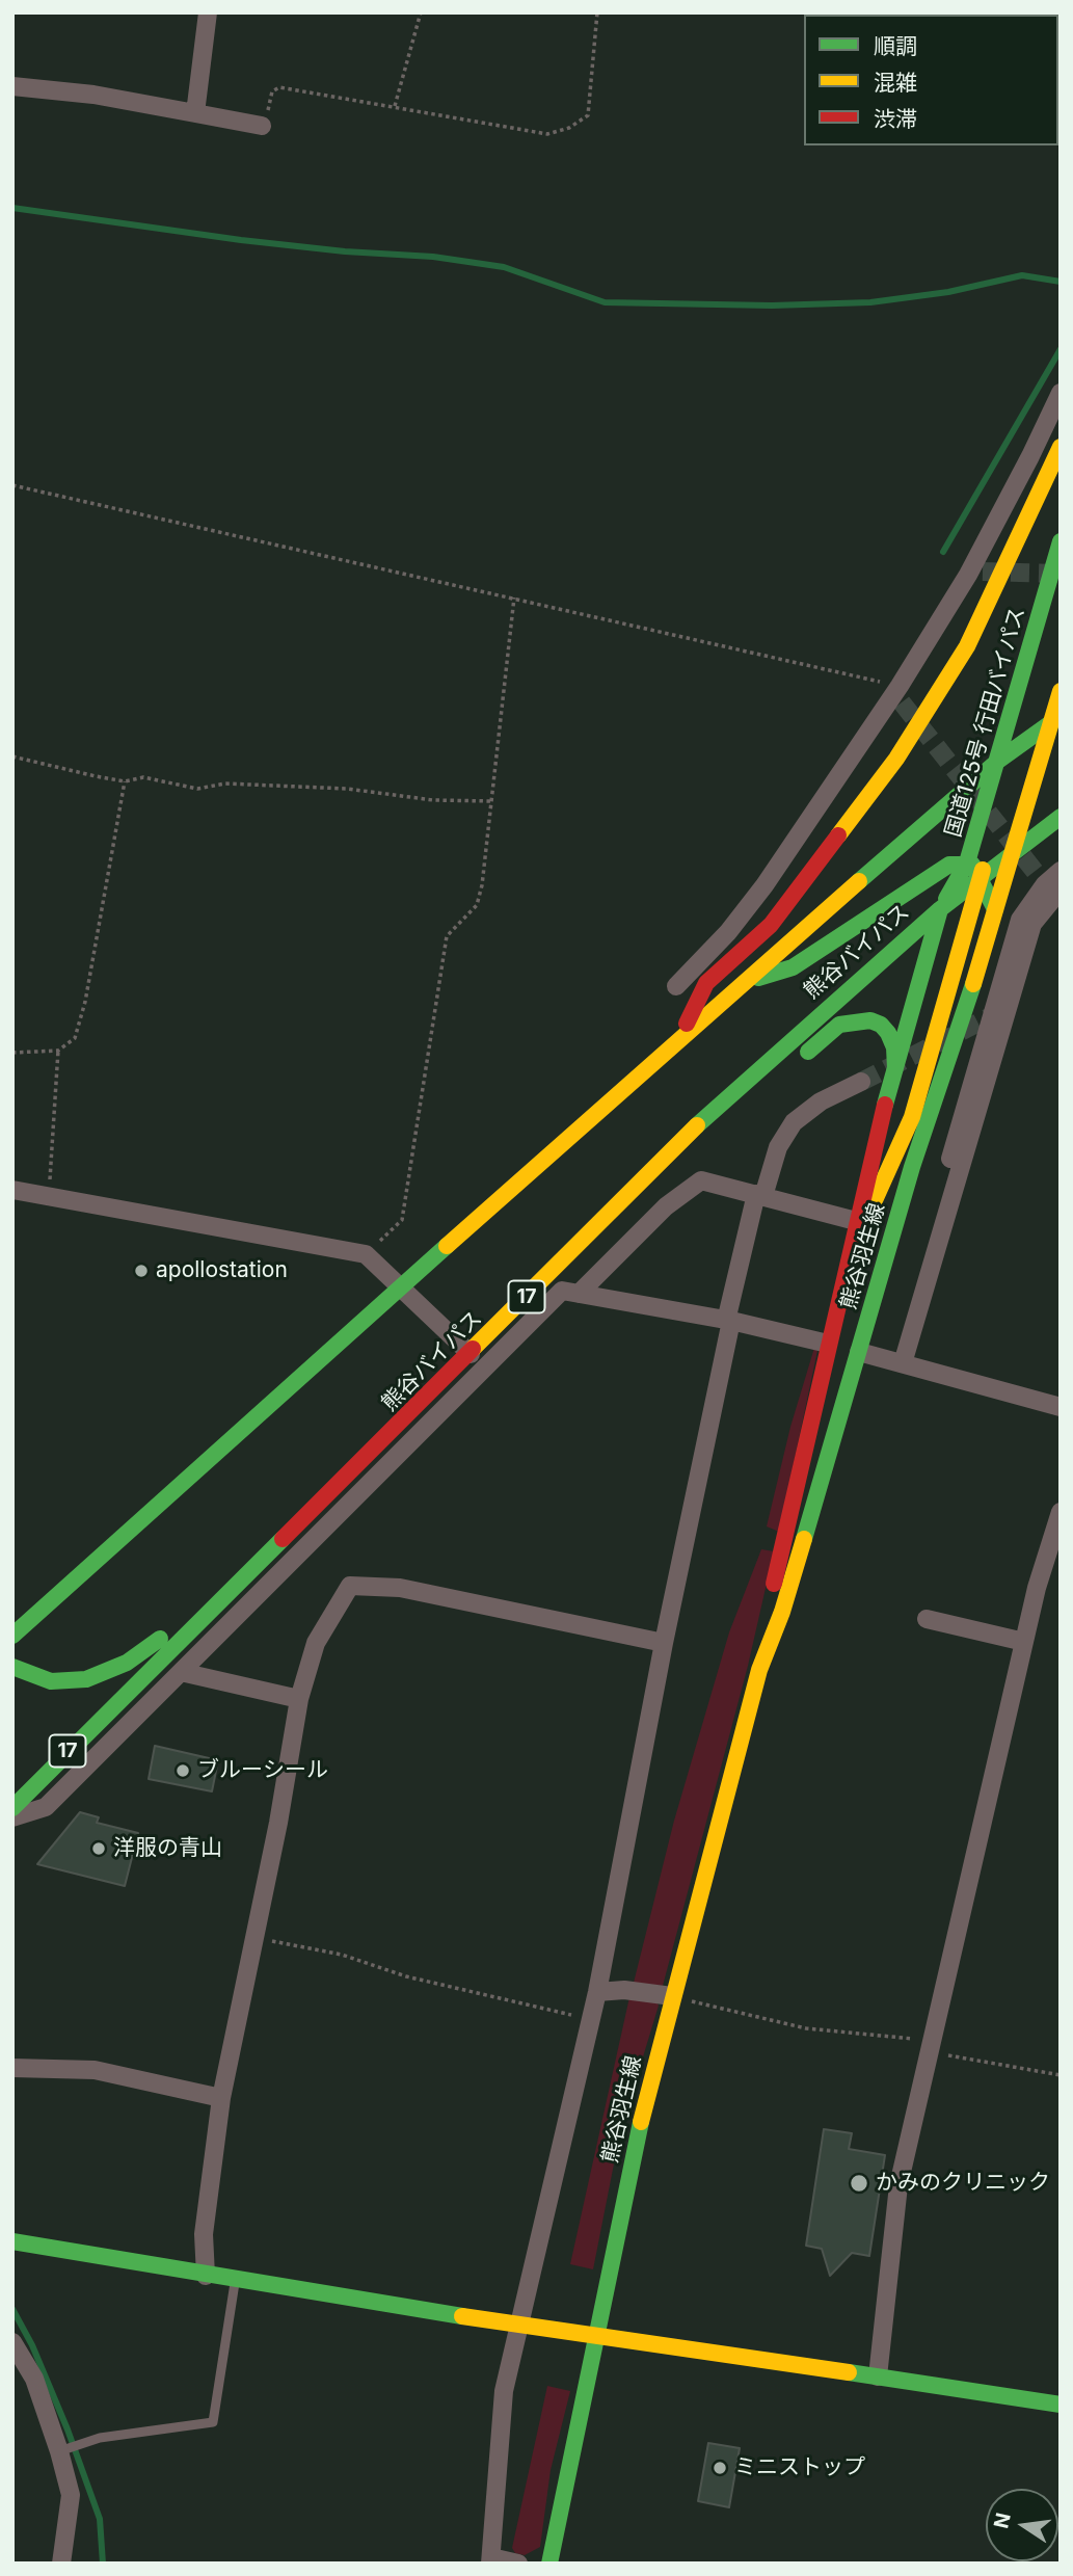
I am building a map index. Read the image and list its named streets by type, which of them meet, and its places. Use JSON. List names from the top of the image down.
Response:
{
  "streets": {
    "main road": [
      "国道125号 行田バイパス",
      "熊谷バイパス",
      "熊谷羽生線",
      "17"
    ]
  },
  "crossings": [
    ["国道125号 行田バイパス", "熊谷バイパス"],
    ["国道125号 行田バイパス", "熊谷羽生線"],
    ["熊谷バイパス", "熊谷羽生線"]
  ],
  "places": [
    "apollostation",
    "ブルーシール",
    "洋服の青山",
    "かみのクリニック",
    "ミニストップ"
  ],
  "legend": ["順調", "混雑", "渋滞"],
  "north": "left"
}
